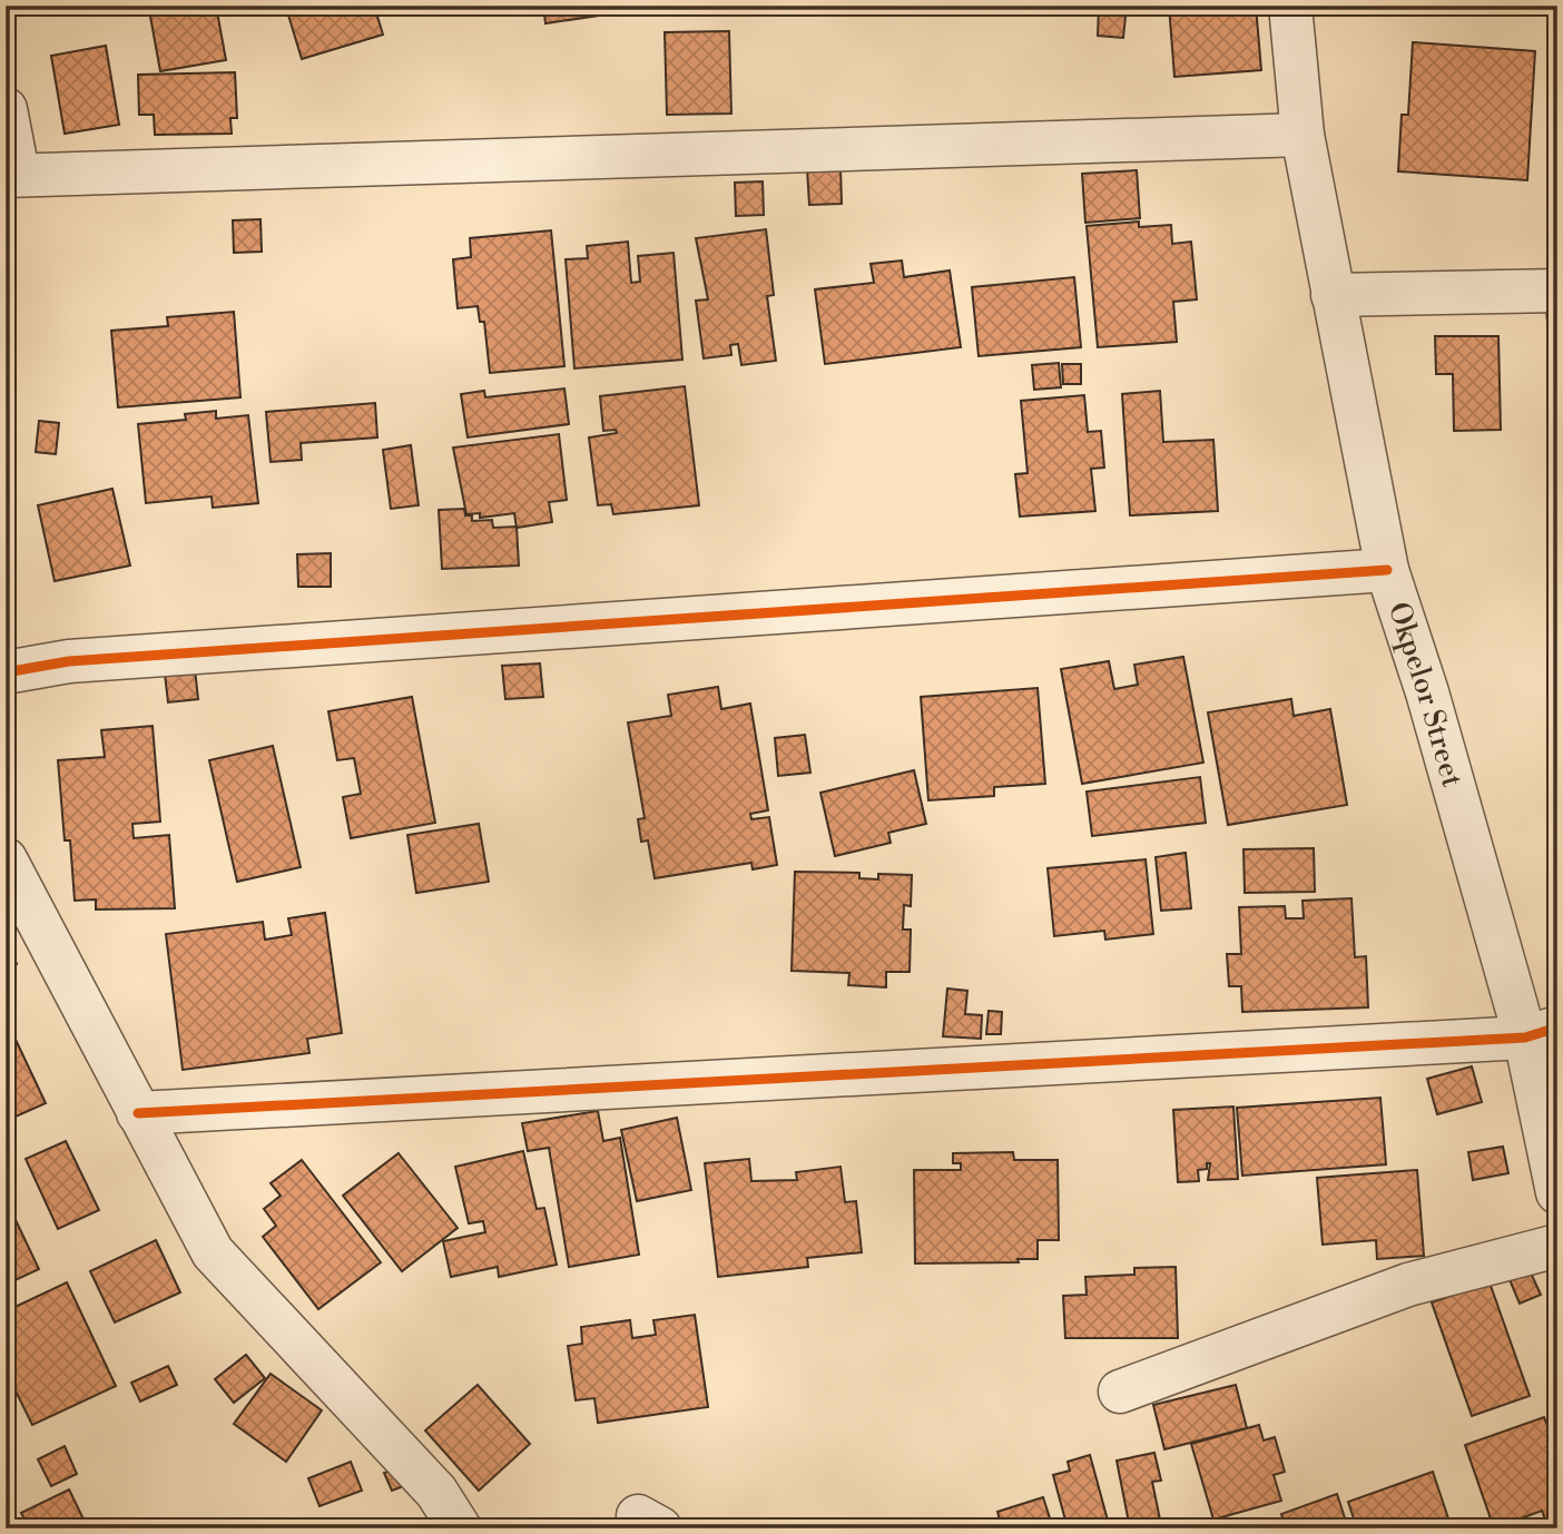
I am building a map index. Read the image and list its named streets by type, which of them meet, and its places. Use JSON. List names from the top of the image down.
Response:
{
  "streets": {
    "street": ["Okpelor Street"]
  }
}
